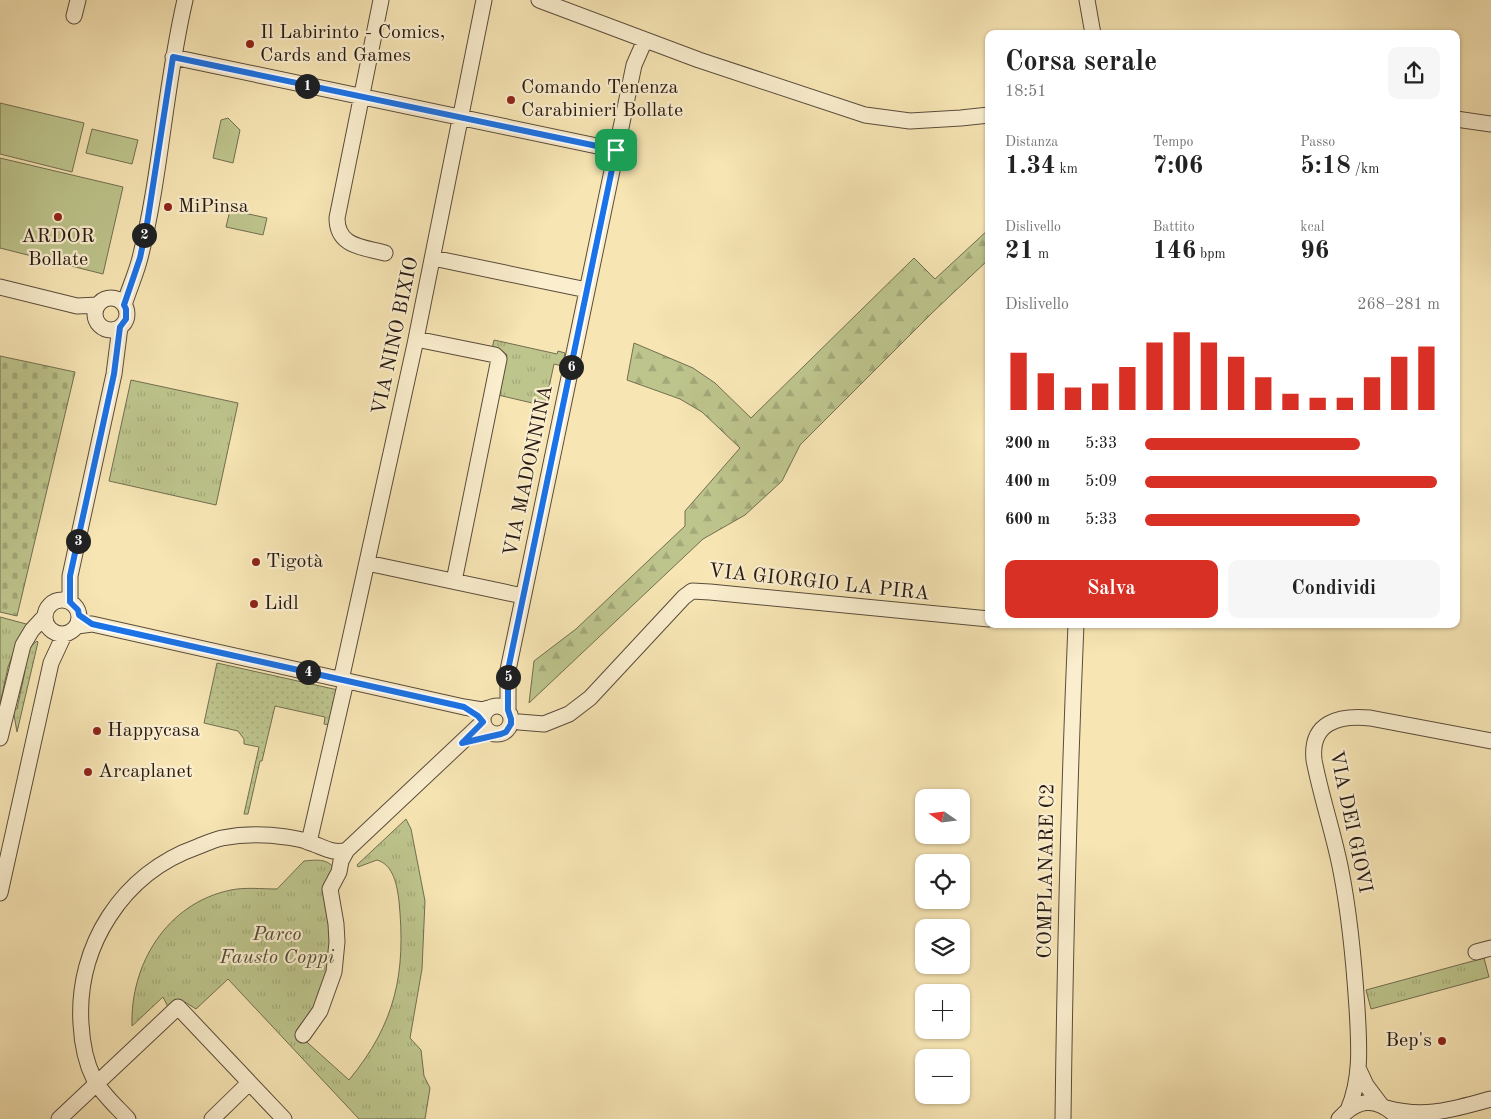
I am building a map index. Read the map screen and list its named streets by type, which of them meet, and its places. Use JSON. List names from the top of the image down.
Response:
{
  "streets": {
    "street": [
      "VIA NINO BIXIO",
      "VIA MADONNINA",
      "VIA GIORGIO LA PIRA",
      "VIA DEI GIOVI",
      "COMPLANARE C2"
    ]
  },
  "parks": ["Parco Fausto Coppi"],
  "places": [
    "Il Labirinto - Comics, Cards and Games",
    "Comando Tenenza Carabinieri Bollate",
    "MiPinsa",
    "ARDOR Bollate",
    "Tigotà",
    "Lidl",
    "Happycasa",
    "Arcaplanet",
    "Bep's"
  ],
  "north": "left",
  "page": {
    "heading": ["Corsa serale", "18:51"],
    "pins": [
      "1",
      "2",
      "6",
      "3",
      "4",
      "5"
    ],
    "stats": [
      ["Distanza", "1.34 km"],
      ["Tempo", "7:06"],
      ["Passo", "5:18 /km"],
      ["Dislivello", "21 m"],
      ["Battito", "146 bpm"],
      ["kcal", "96"]
    ],
    "chart": ["Dislivello", "268–281 m"],
    "list": [
      {
        "name": "200 m",
        "note": "5:33"
      },
      {
        "name": "400 m",
        "note": "5:09"
      },
      {
        "name": "600 m",
        "note": "5:33"
      }
    ],
    "buttons": ["Salva", "Condividi"],
    "map_buttons": ["+", "−"]
  }
}
